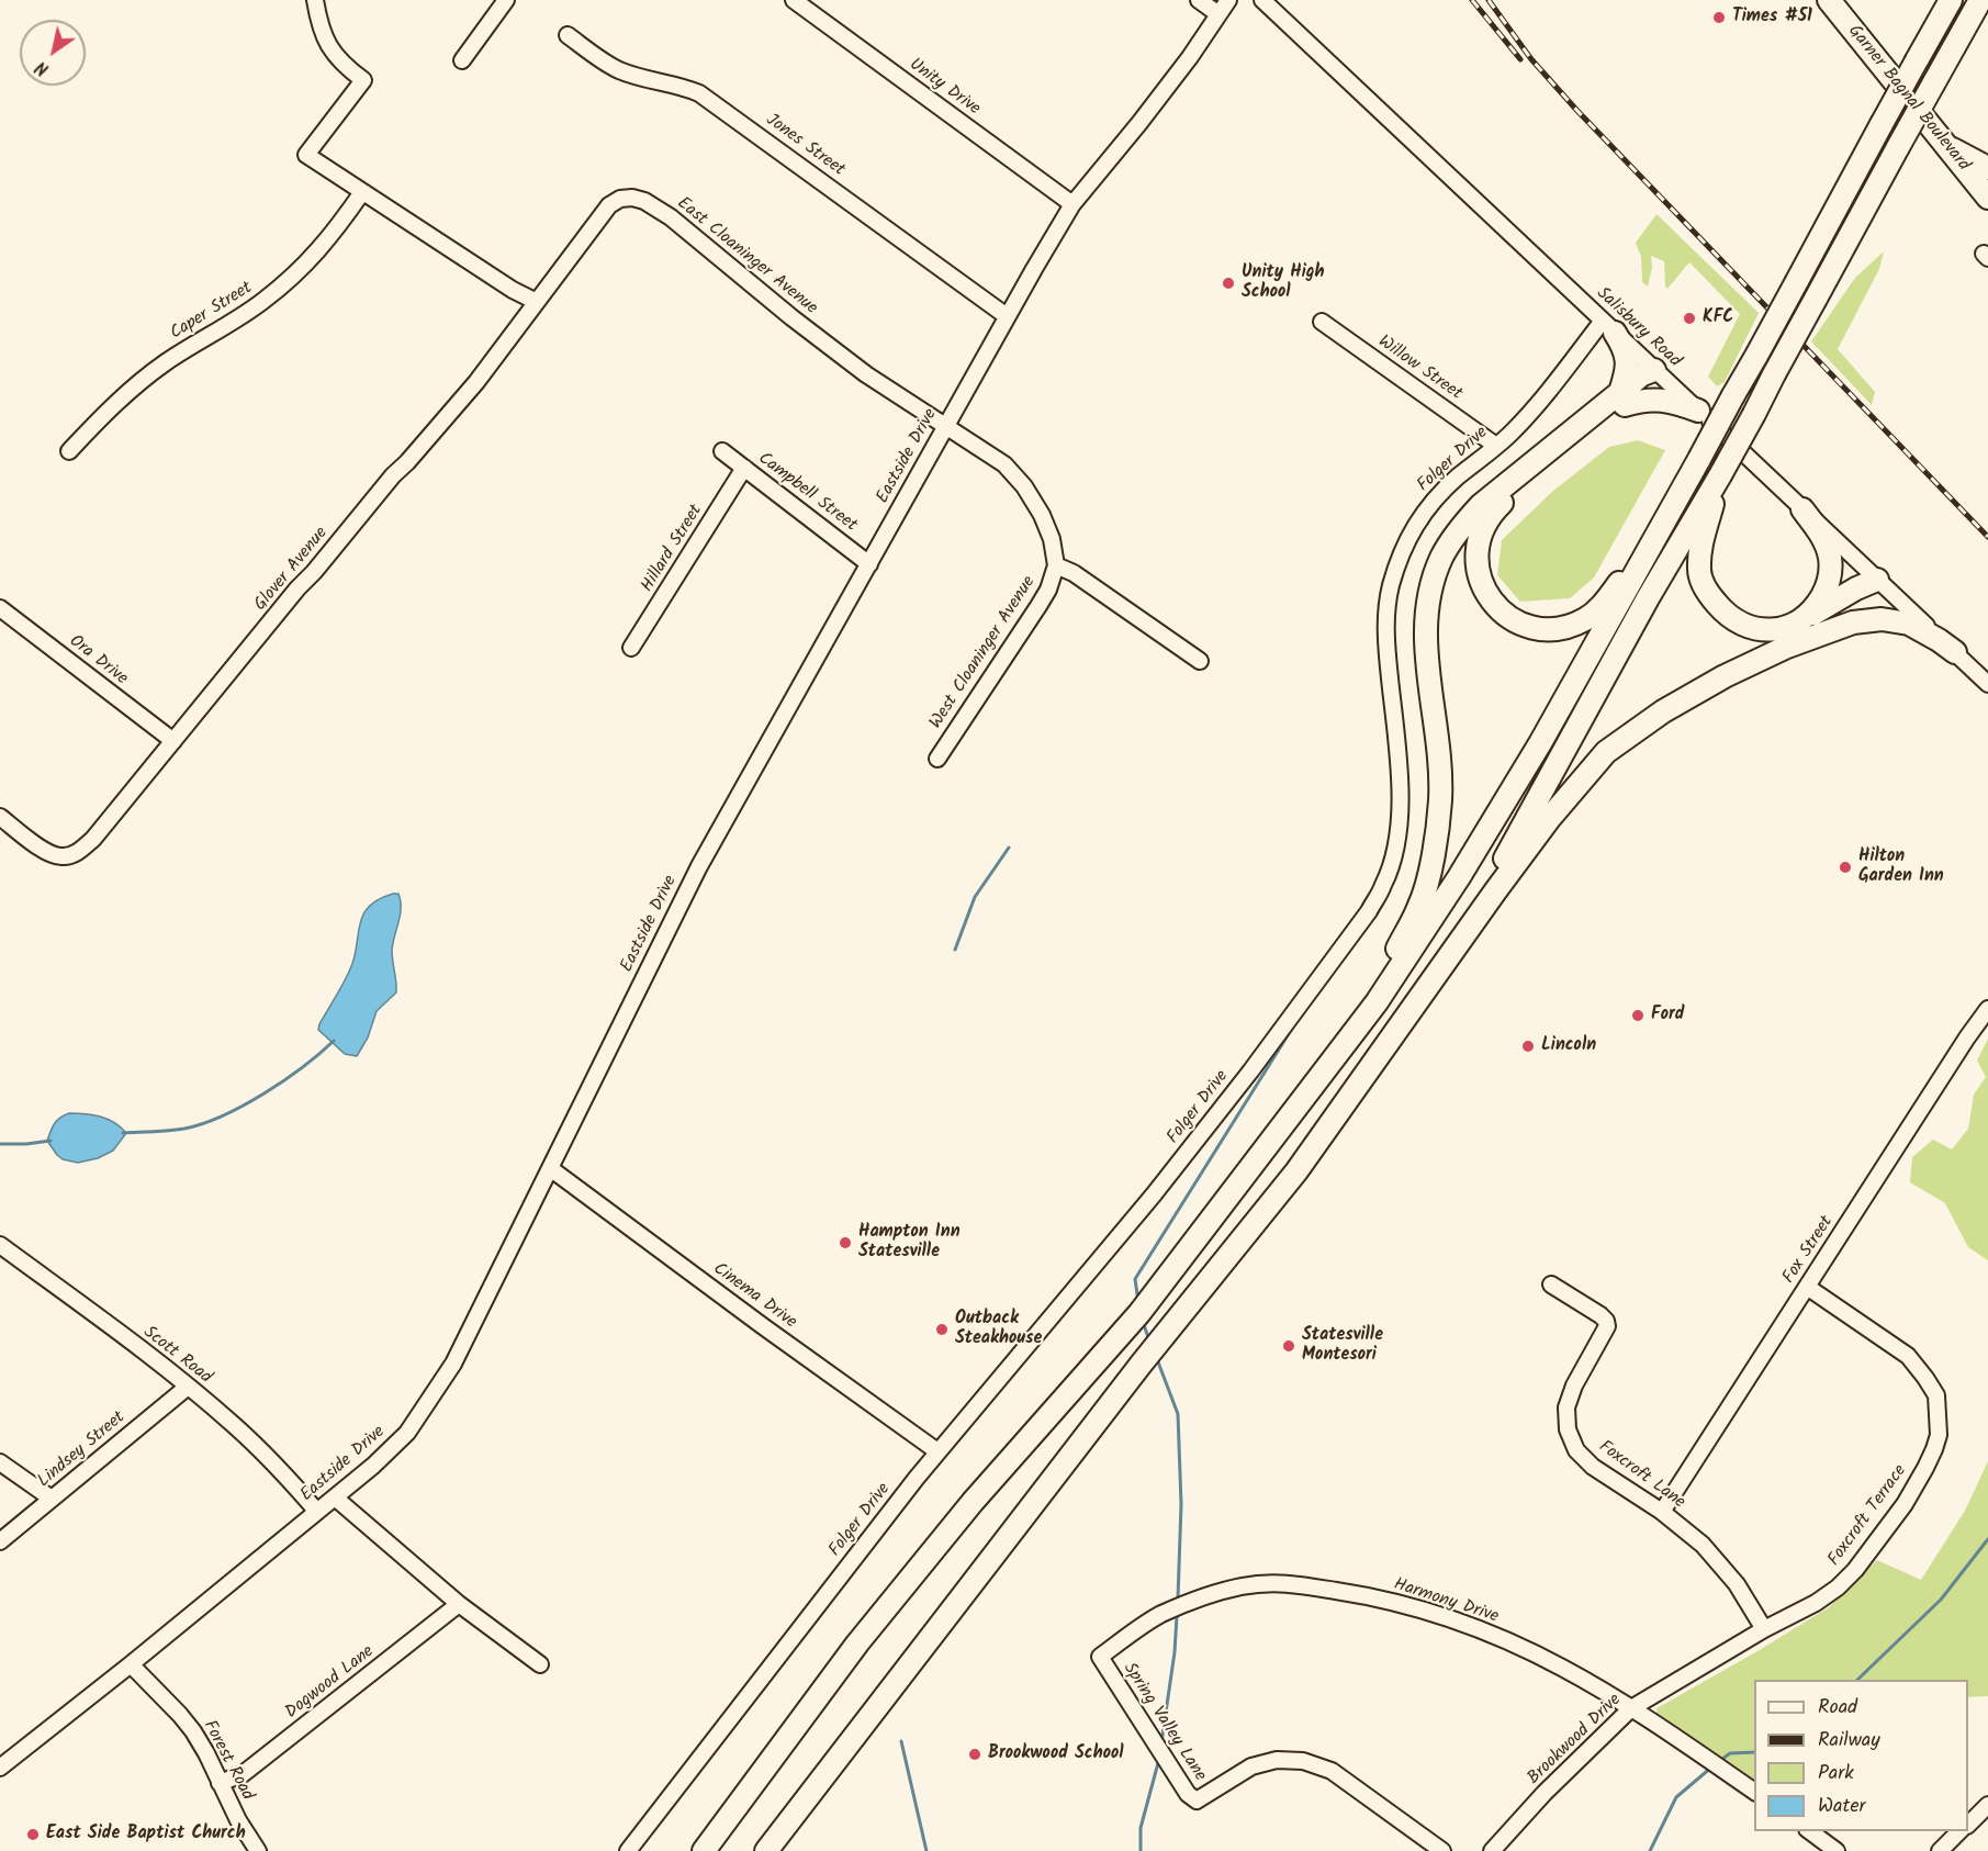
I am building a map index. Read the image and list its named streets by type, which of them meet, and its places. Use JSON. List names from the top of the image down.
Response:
{
  "streets": {
    "highway": ["Garner Bagnal Boulevard"],
    "street": [
      "Unity Drive",
      "Jones Street",
      "East Cloaninger Avenue",
      "Caper Street",
      "Salisbury Road",
      "Willow Street",
      "Eastside Drive",
      "Folger Drive",
      "Campbell Street",
      "Hillard Street",
      "Glover Avenue",
      "West Cloaninger Avenue",
      "Ora Drive",
      "Fox Street",
      "Cinema Drive",
      "Scott Road",
      "Lindsey Street",
      "Foxcroft Lane",
      "Foxcroft Terrace",
      "Harmony Drive",
      "Dogwood Lane",
      "Spring Valley Lane",
      "Brookwood Drive",
      "Forest Road"
    ]
  },
  "crossings": [
    ["Unity Drive", "Eastside Drive"],
    ["Jones Street", "Eastside Drive"],
    ["East Cloaninger Avenue", "Eastside Drive"],
    ["East Cloaninger Avenue", "Glover Avenue"],
    ["East Cloaninger Avenue", "West Cloaninger Avenue"],
    ["Salisbury Road", "Folger Drive"],
    ["Willow Street", "Folger Drive"],
    ["Eastside Drive", "Campbell Street"],
    ["Eastside Drive", "Cinema Drive"],
    ["Eastside Drive", "Scott Road"],
    ["Eastside Drive", "Forest Road"],
    ["Folger Drive", "Cinema Drive"],
    ["Campbell Street", "Hillard Street"],
    ["Glover Avenue", "Ora Drive"],
    ["Fox Street", "Foxcroft Lane"],
    ["Fox Street", "Foxcroft Terrace"],
    ["Scott Road", "Lindsey Street"],
    ["Foxcroft Lane", "Foxcroft Terrace"],
    ["Foxcroft Lane", "Brookwood Drive"],
    ["Foxcroft Terrace", "Brookwood Drive"],
    ["Harmony Drive", "Spring Valley Lane"],
    ["Harmony Drive", "Brookwood Drive"],
    ["Dogwood Lane", "Forest Road"]
  ],
  "places": [
    "Times #51",
    "Unity High School",
    "KFC",
    "Hilton Garden Inn",
    "Ford",
    "Lincoln",
    "Hampton Inn Statesville",
    "Outback Steakhouse",
    "Statesville Montesori",
    "Brookwood School",
    "East Side Baptist Church"
  ],
  "legend": [
    "Road",
    "Railway",
    "Park",
    "Water"
  ],
  "north": "bottom left"
}
